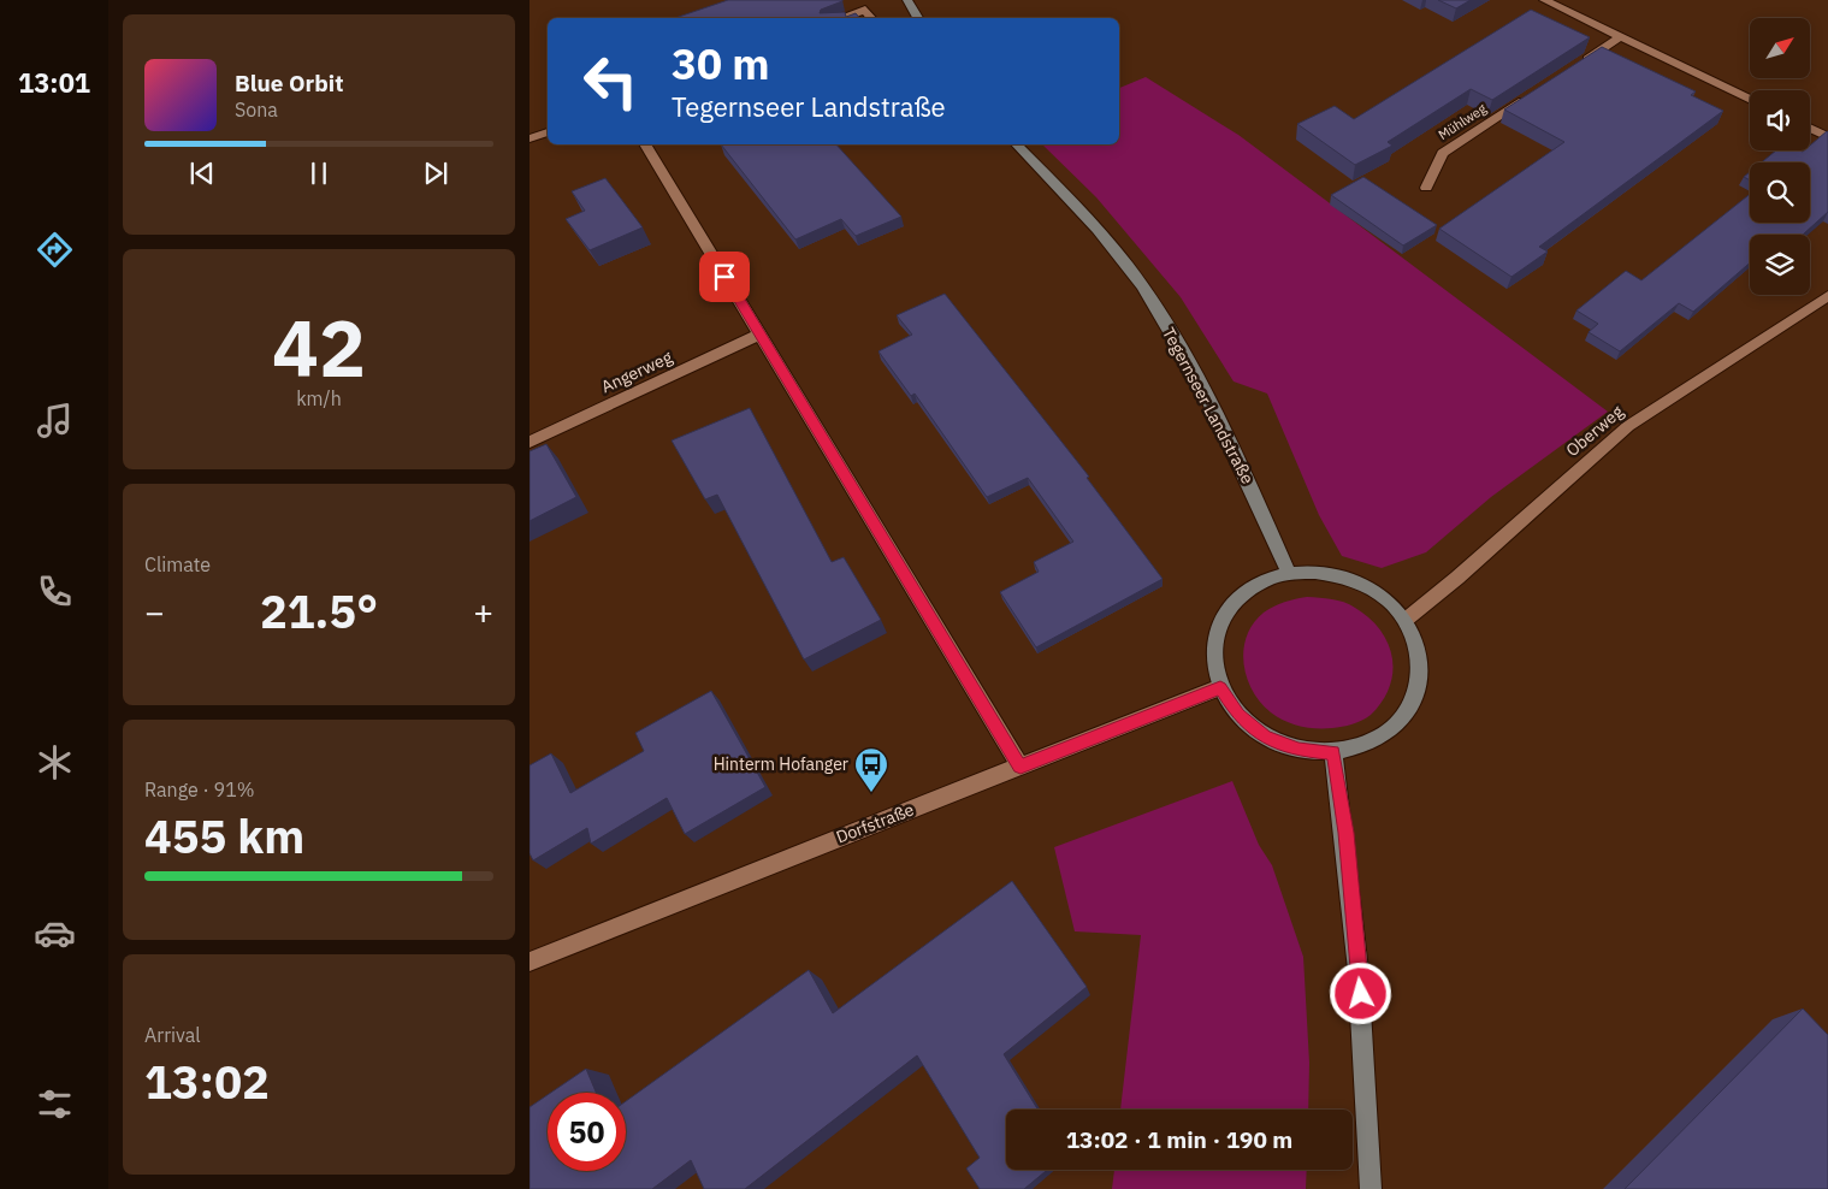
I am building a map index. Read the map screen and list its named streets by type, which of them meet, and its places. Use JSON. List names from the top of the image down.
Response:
{
  "streets": {
    "main road": ["Tegernseer Landstraße"],
    "street": [
      "Mühlweg",
      "Angerweg",
      "Oberweg",
      "Dorfstraße"
    ]
  },
  "crossings": [
    ["Tegernseer Landstraße", "Oberweg"],
    ["Tegernseer Landstraße", "Dorfstraße"],
    ["Oberweg", "Dorfstraße"]
  ],
  "places": {
    "bus stop": ["Hinterm Hofanger"]
  },
  "north": "top right",
  "page": {
    "tabs": "13:01",
    "turn": ["30 m", "Tegernseer Landstraße"],
    "song": ["Blue Orbit", "Sona"],
    "tile": [
      ["42", "km/h"],
      "Climate",
      ["Range · 91%", "455 km"],
      ["Arrival", "13:02"]
    ],
    "heat": ["−", "21.5°", "+"],
    "limit": "50",
    "trip": "13:02 · 1 min · 190 m"
  }
}
